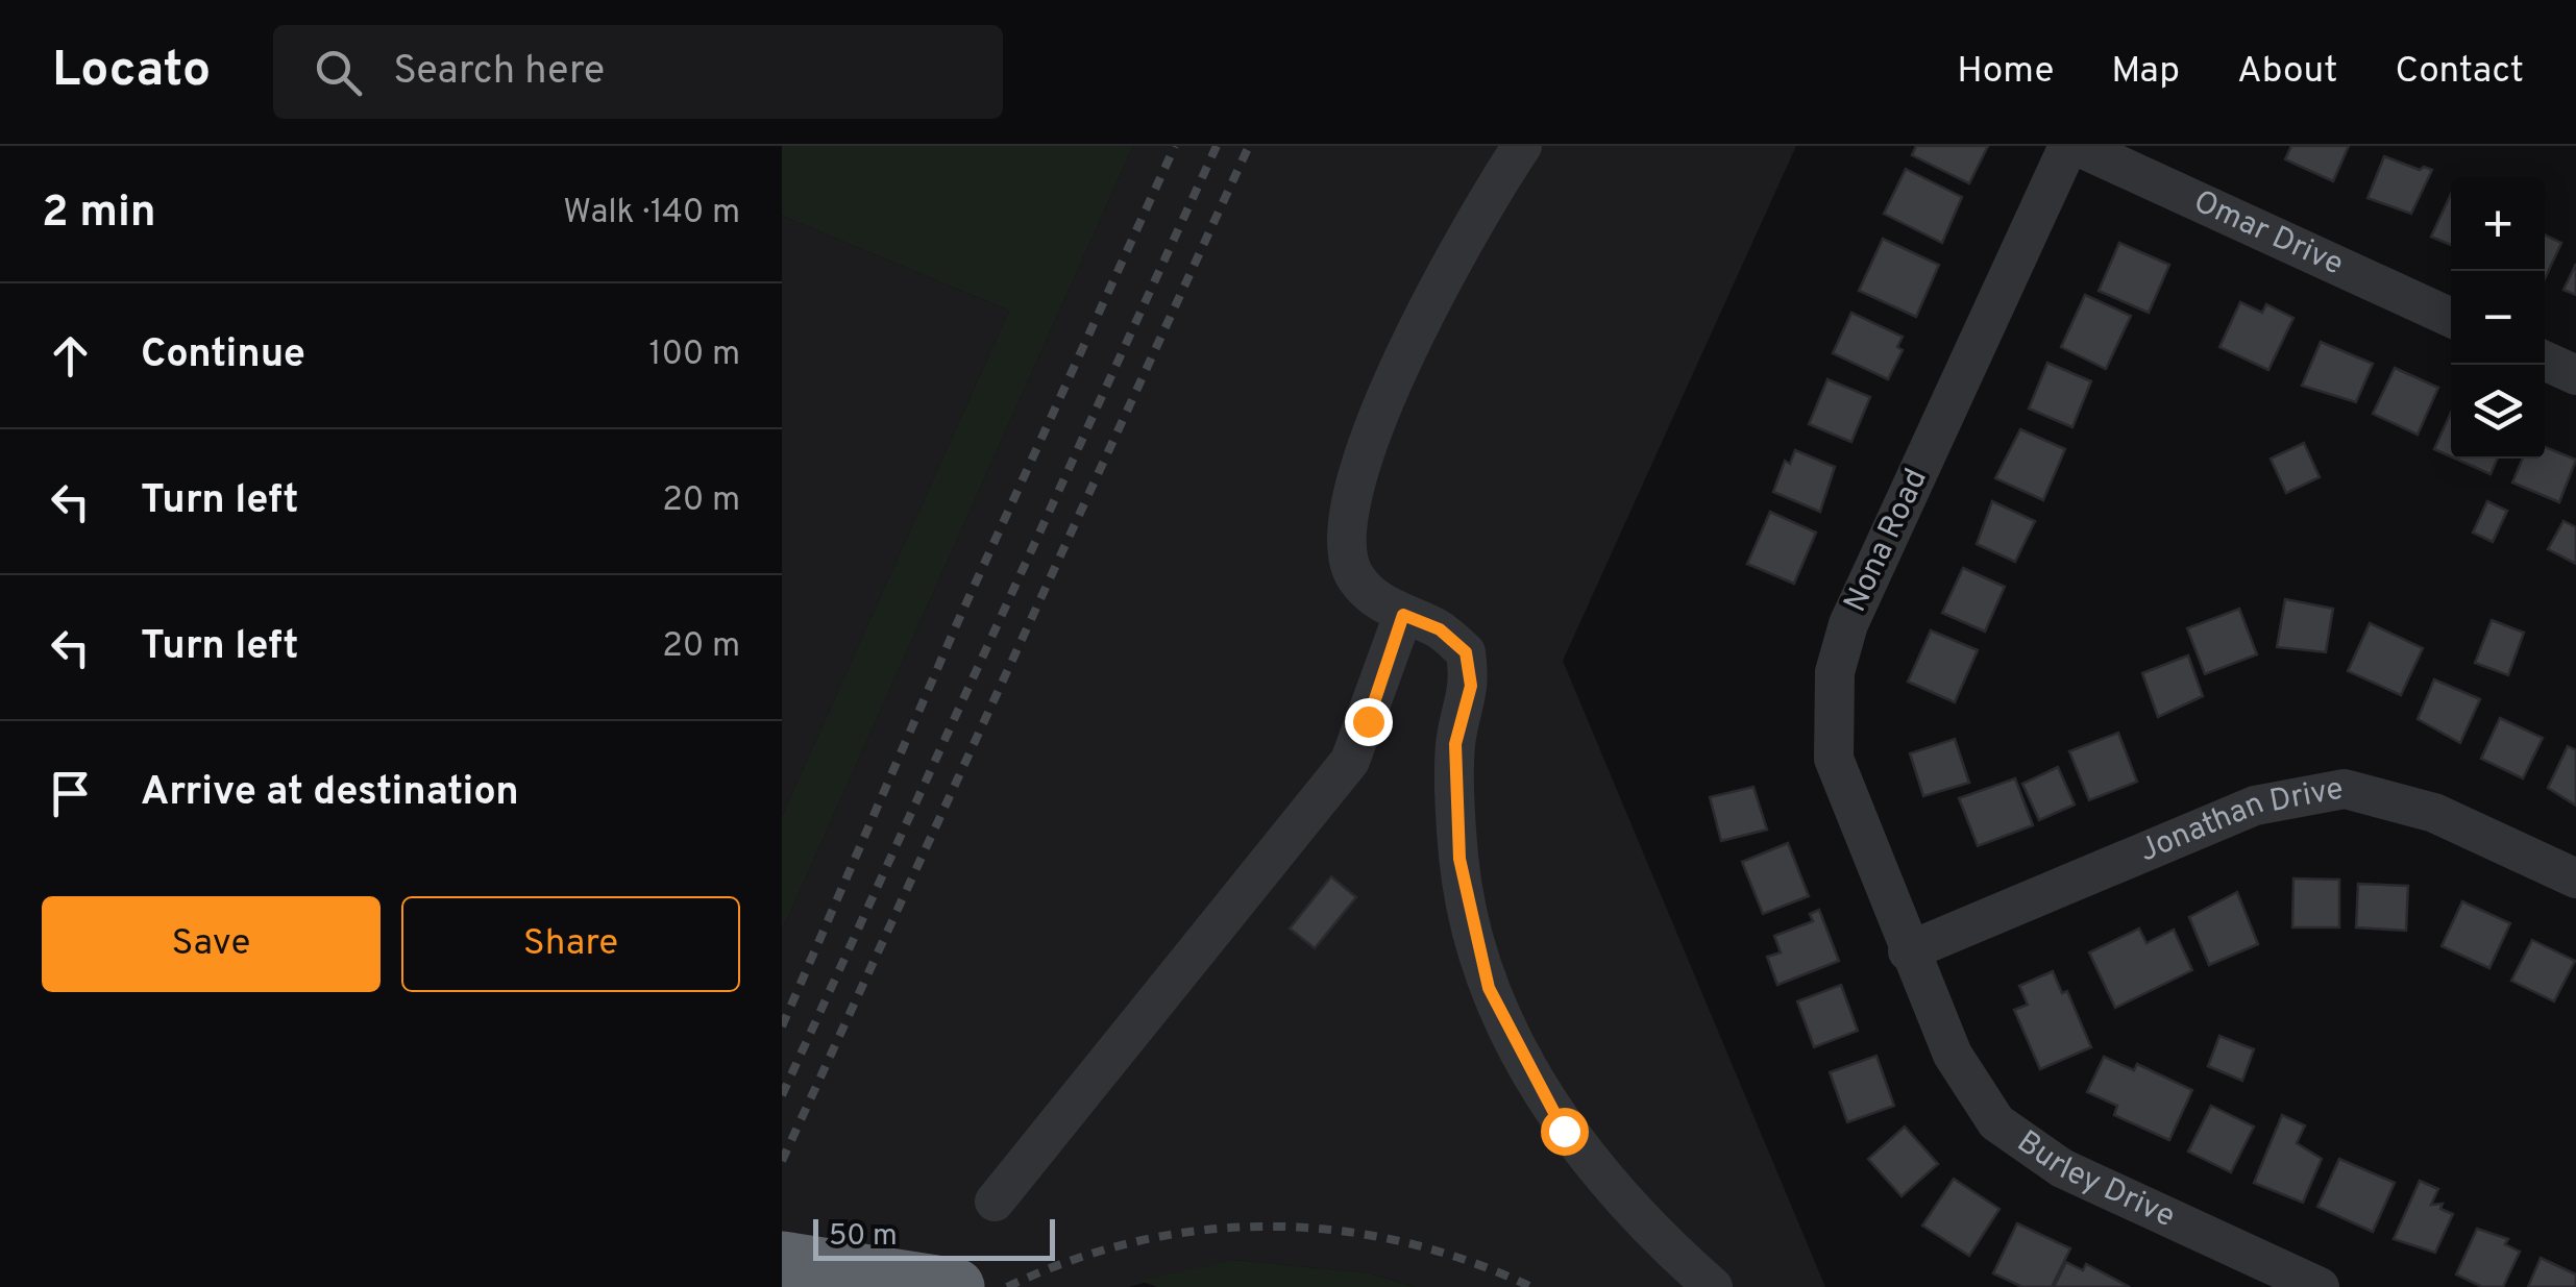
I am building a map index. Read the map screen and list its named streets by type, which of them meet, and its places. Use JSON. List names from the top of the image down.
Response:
{
  "streets": {
    "street": [
      "Omar Drive",
      "Nona Road",
      "Jonathan Drive",
      "Burley Drive"
    ]
  },
  "crossings": [
    ["Nona Road", "Jonathan Drive"],
    ["Nona Road", "Burley Drive"],
    ["Jonathan Drive", "Burley Drive"]
  ],
  "scale_bar": "50 m",
  "page": {
    "header": "Locato",
    "search": "Search here",
    "nav": [
      "Home",
      "Map",
      "About",
      "Contact"
    ],
    "heading": ["2 min", "Walk · 140 m"],
    "map_buttons": ["+", "−"],
    "list": [
      ["Continue", "100 m"],
      ["Turn left", "20 m"],
      ["Turn left", "20 m"],
      "Arrive at destination"
    ],
    "buttons": ["Save", "Share"],
    "scale": "50 m"
  }
}
